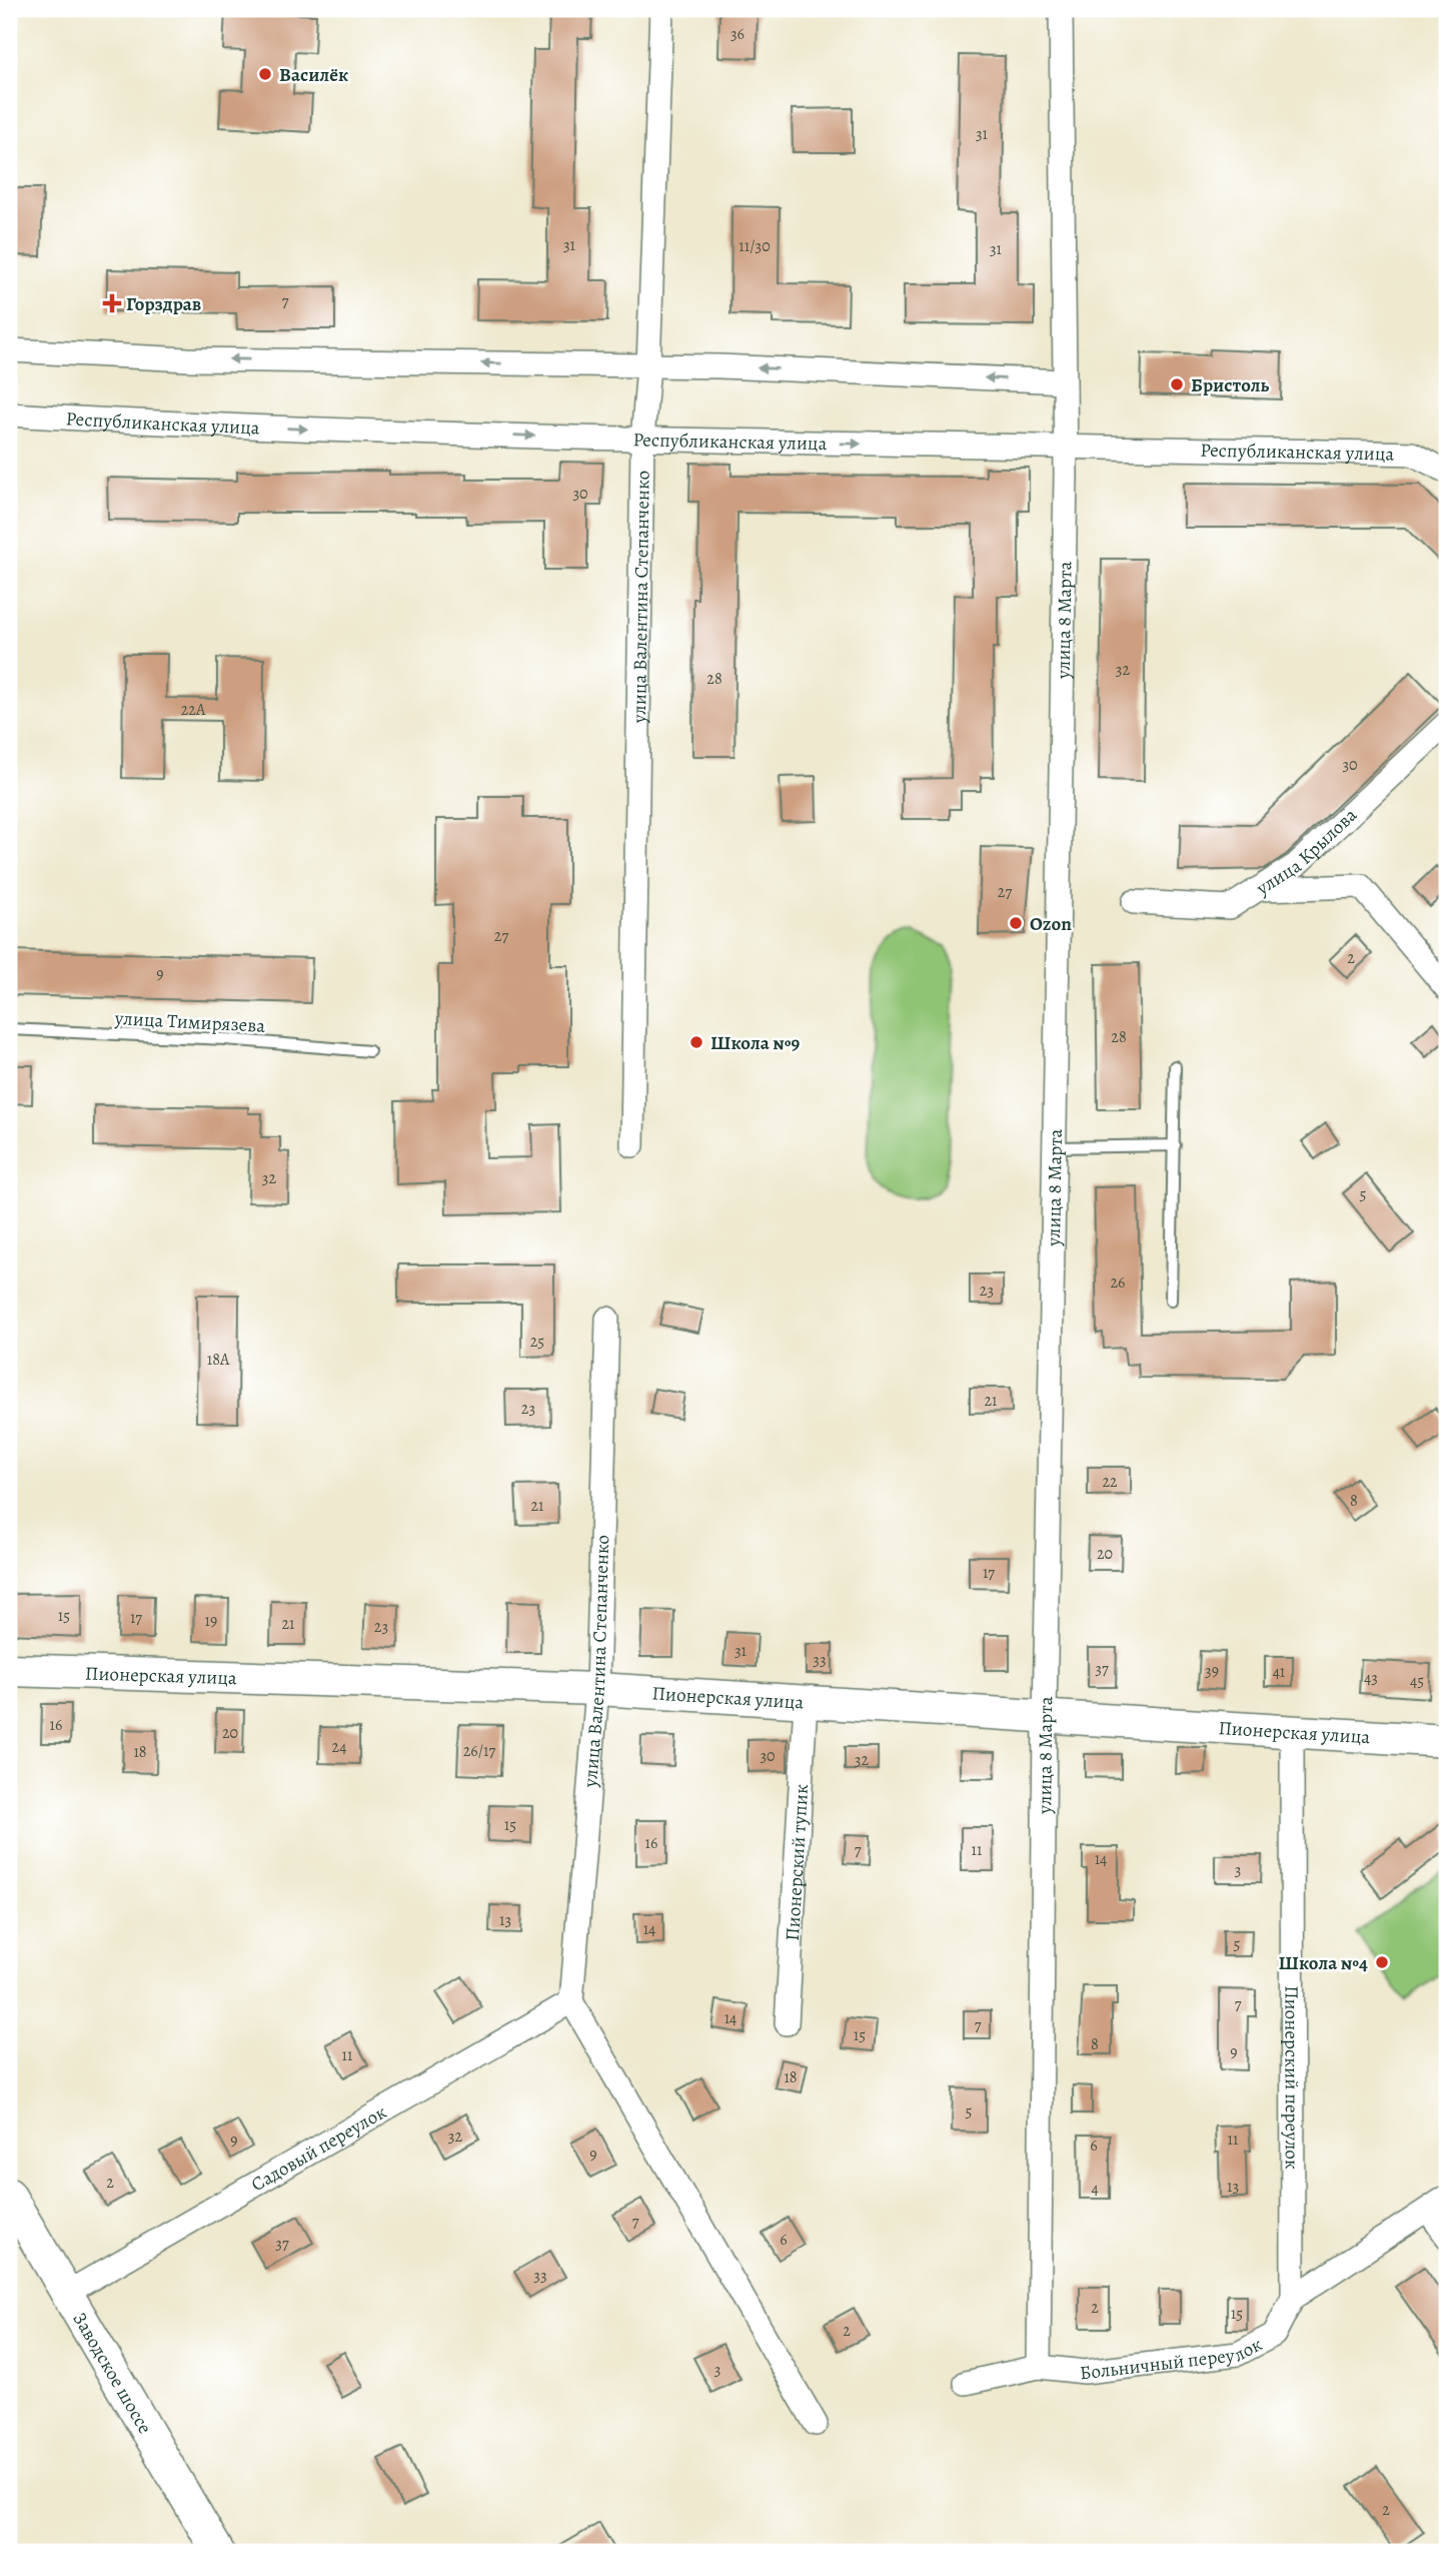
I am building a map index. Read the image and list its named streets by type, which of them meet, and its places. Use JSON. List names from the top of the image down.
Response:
{
  "streets": {
    "street": [
      "Республиканская улица",
      "улица Валентина Степанченко",
      "улица 8 Марта",
      "улица Крылова",
      "Пионерская улица",
      "Пионерский тупик",
      "Пионерский переулок",
      "Садовый переулок",
      "Больничный переулок",
      "Заводское шоссе"
    ],
    "lane": ["улица Тимирязева"]
  },
  "crossings": [
    ["Республиканская улица", "улица Валентина Степанченко"],
    ["Республиканская улица", "улица 8 Марта"],
    ["улица Валентина Степанченко", "Пионерская улица"],
    ["улица Валентина Степанченко", "Садовый переулок"],
    ["улица 8 Марта", "Пионерская улица"],
    ["улица 8 Марта", "Больничный переулок"],
    ["Пионерская улица", "Пионерский тупик"],
    ["Пионерская улица", "Пионерский переулок"],
    ["Пионерский переулок", "Больничный переулок"],
    ["Садовый переулок", "Заводское шоссе"]
  ],
  "places": {
    "other": [
      "Василёк",
      "Бристоль",
      "Ozon",
      "Школа №9",
      "Школа №4"
    ],
    "health": ["Горздрав"]
  },
  "house_numbers": [
    "36",
    "31",
    "31",
    "11/30",
    "31",
    "7",
    "30",
    "32",
    "28",
    "22А",
    "30",
    "27",
    "27",
    "2",
    "9",
    "28",
    "32",
    "5",
    "26",
    "23",
    "25",
    "18А",
    "21",
    "23",
    "22",
    "8",
    "21",
    "20",
    "17",
    "15",
    "17",
    "19",
    "21",
    "23",
    "31",
    "33",
    "37",
    "39",
    "41",
    "43",
    "45",
    "16",
    "20",
    "24",
    "26/17",
    "18",
    "30",
    "32",
    "15",
    "16",
    "7",
    "11",
    "14",
    "3",
    "13",
    "14",
    "5",
    "7",
    "14",
    "7",
    "15",
    "8",
    "9",
    "11",
    "18",
    "5",
    "32",
    "11",
    "9",
    "6",
    "9",
    "2",
    "13",
    "4",
    "7",
    "6",
    "37",
    "33",
    "2",
    "15",
    "2",
    "3",
    "2"
  ]
}
